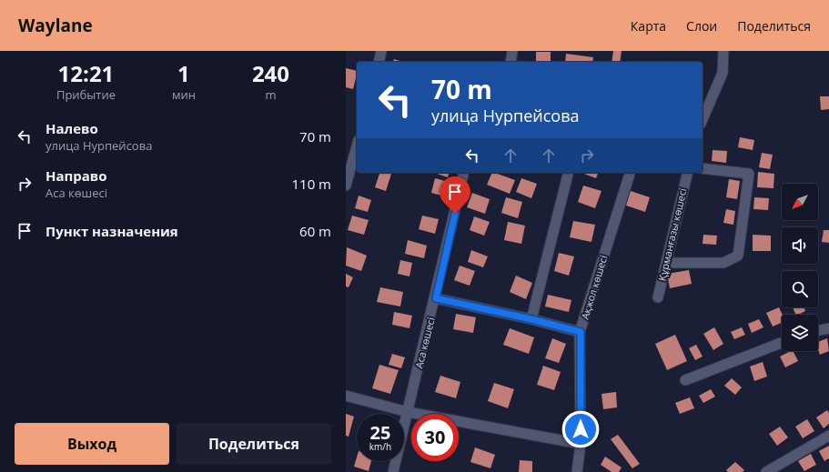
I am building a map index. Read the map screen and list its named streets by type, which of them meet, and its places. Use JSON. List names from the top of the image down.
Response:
{
  "streets": {
    "street": ["Құрманғазы көшесі", "Ақжол көшесі", "Аса көшесі"]
  },
  "north": "bottom left",
  "page": {
    "header": "Waylane",
    "nav": ["Карта", "Слои", "Поделиться"],
    "eta": [
      "12:21",
      "Прибытие",
      "1",
      "мин",
      "240",
      "m"
    ],
    "turn": ["70 m", "улица Нурпейсова"],
    "list": [
      {
        "name": "Налево",
        "note": "улица Нурпейсова",
        "value": "70 m"
      },
      {
        "name": "Направо",
        "note": "Аса көшесі",
        "value": "110 m"
      },
      {
        "name": "Пункт назначения",
        "value": "60 m"
      }
    ],
    "speed": "25 km/h",
    "limit": "30",
    "buttons": ["Выход", "Поделиться"]
  }
}
